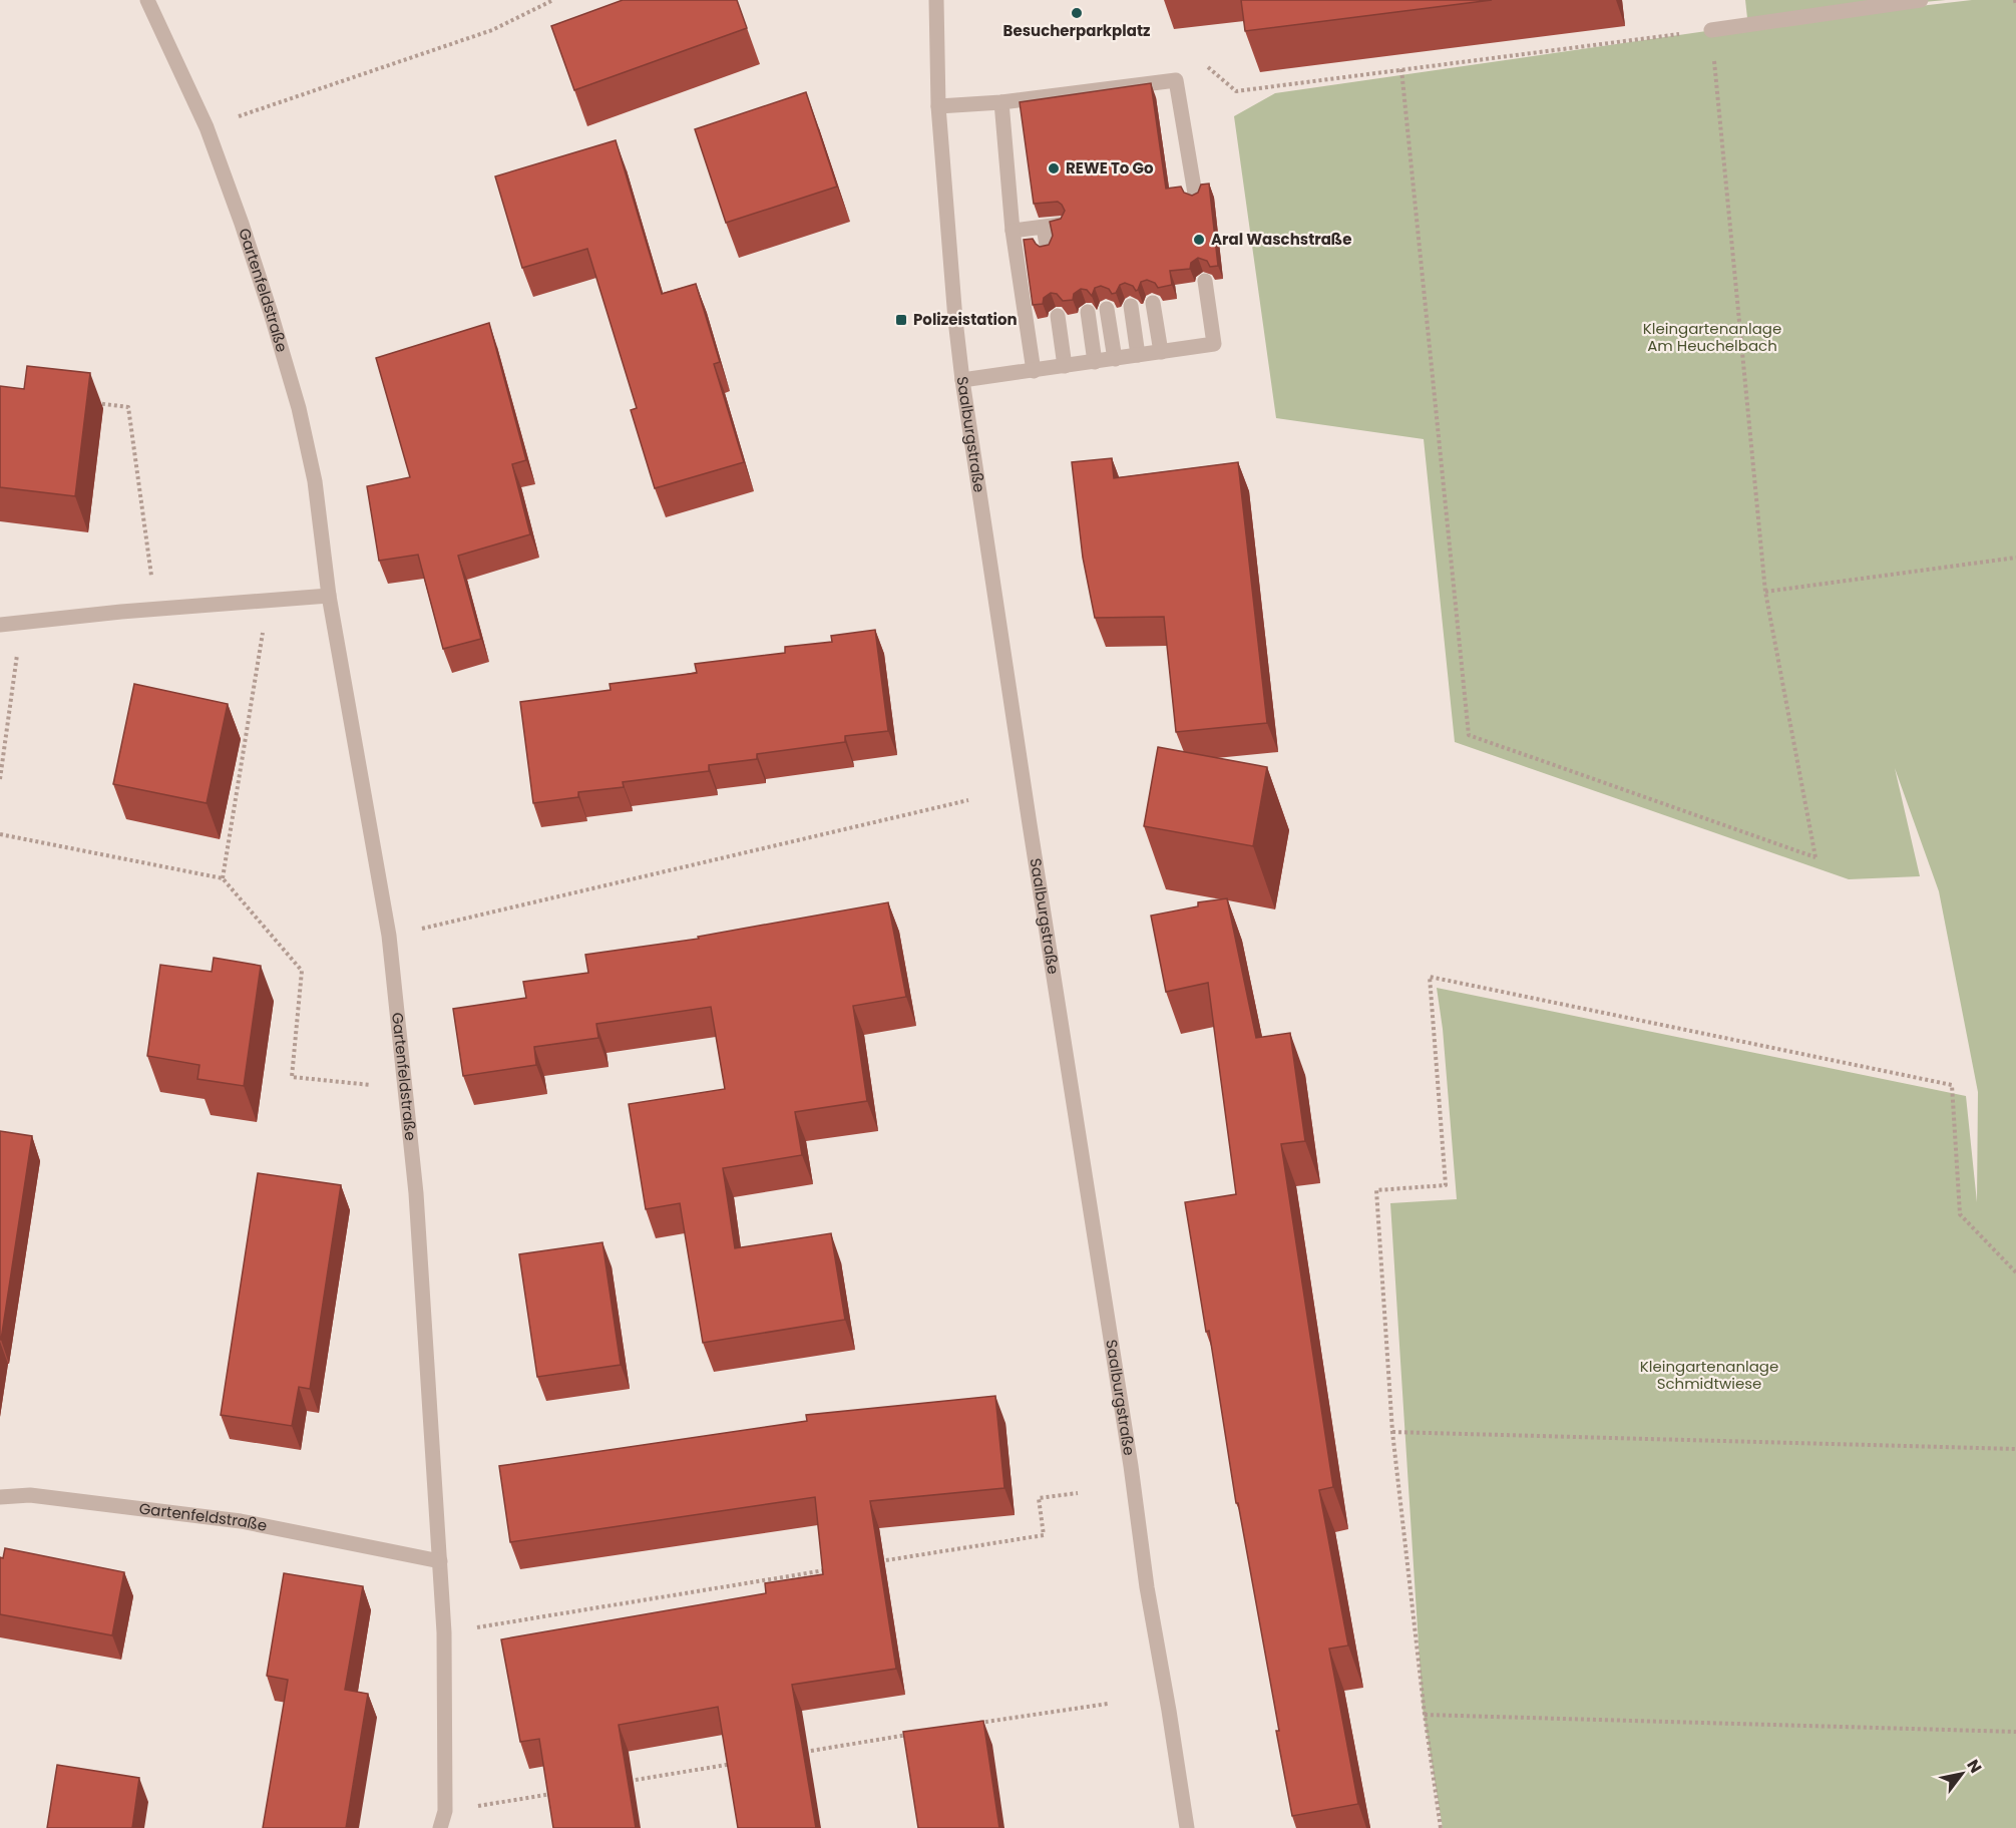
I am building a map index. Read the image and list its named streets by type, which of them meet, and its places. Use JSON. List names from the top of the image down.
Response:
{
  "streets": {
    "street": ["Gartenfeldstraße", "Saalburgstraße"]
  },
  "parks": ["Kleingartenanlage Am Heuchelbach", "Kleingartenanlage Schmidtwiese"],
  "places": {
    "other": ["Besucherparkplatz", "REWE To Go", "Aral Waschstraße"],
    "transit": ["Polizeistation"]
  },
  "north": "top right"
}
